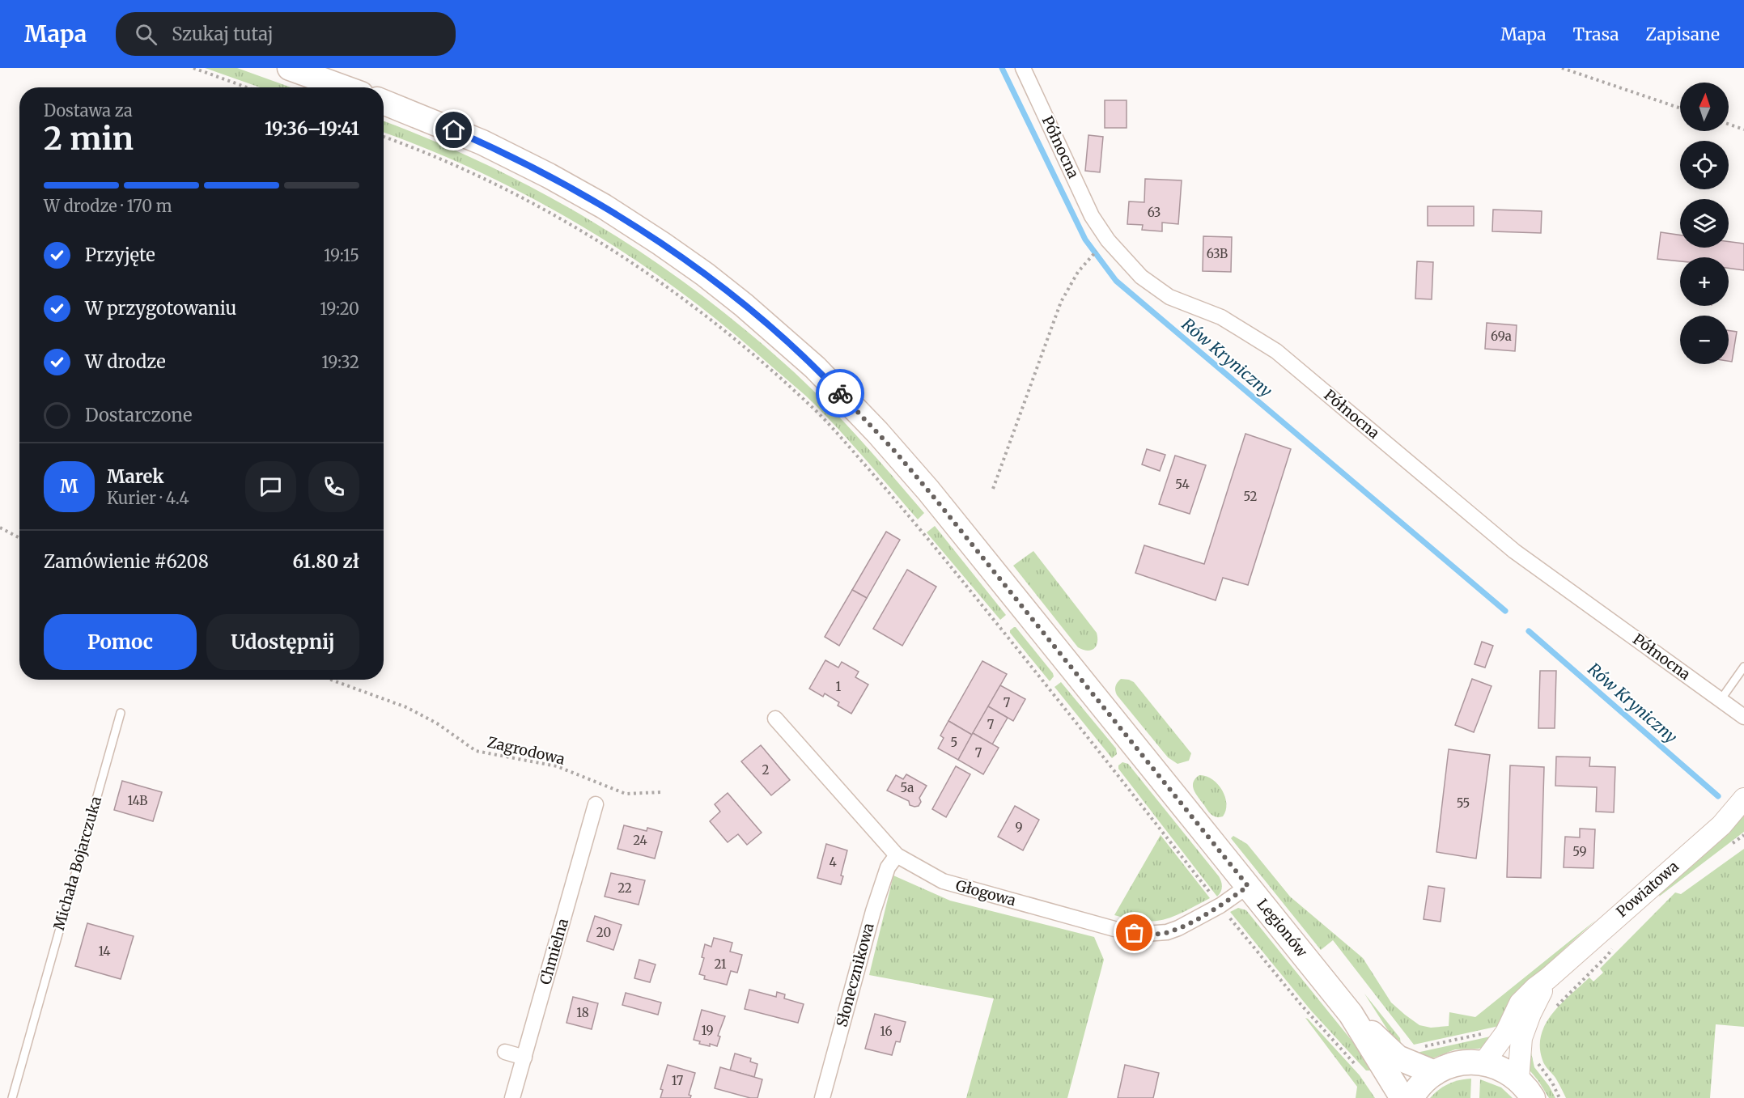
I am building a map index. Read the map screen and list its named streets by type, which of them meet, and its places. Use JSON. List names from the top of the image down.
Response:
{
  "streets": {
    "highway": ["Legionów"],
    "main road": ["Powiatowa"],
    "street": [
      "Północna",
      "Głogowa",
      "Chmielna",
      "Słonecznikowa"
    ],
    "lane": ["Michała Bojarczuka"],
    "path": ["Zagrodowa"]
  },
  "crossings": [
    ["Głogowa", "Legionów"],
    ["Głogowa", "Słonecznikowa"]
  ],
  "water": ["Rów Kryniczny"],
  "house_numbers": [
    "63",
    "63B",
    "69a",
    "54",
    "52",
    "1",
    "7",
    "7",
    "5",
    "7",
    "2",
    "5a",
    "14B",
    "55",
    "9",
    "24",
    "59",
    "4",
    "22",
    "20",
    "14",
    "21",
    "18",
    "19",
    "16",
    "17"
  ],
  "north": "top",
  "page": {
    "header": "Mapa",
    "search": "Szukaj tutaj",
    "nav": ["Mapa", "Trasa", "Zapisane"],
    "map_buttons": ["+", "−"],
    "heading": ["2 min", "Dostawa za", "19:36–19:41"],
    "panel": [
      "Marek",
      "Kurier · 4.4",
      "Zamówienie #6208",
      "61.80 zł"
    ],
    "bar": "W drodze · 170 m",
    "list": [
      ["Przyjęte", "19:15"],
      ["W przygotowaniu", "19:20"],
      ["W drodze", "19:32"],
      "Dostarczone"
    ],
    "round": "M",
    "buttons": ["Pomoc", "Udostępnij"]
  }
}
